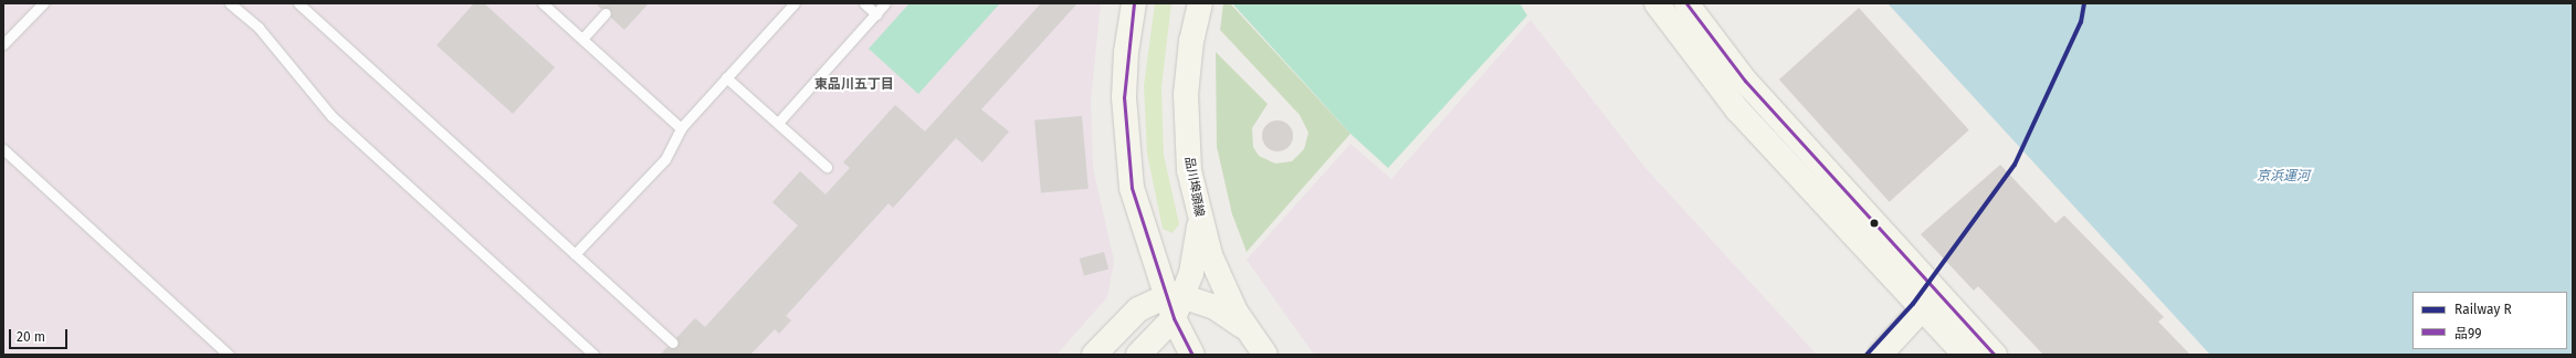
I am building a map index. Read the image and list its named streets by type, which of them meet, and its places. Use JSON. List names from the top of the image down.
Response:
{
  "streets": {
    "street": ["品川埠頭線"]
  },
  "districts": ["東品川五丁目"],
  "water": ["京浜運河"],
  "lines": ["rail line R", "transit line 品99"],
  "legend": ["Railway R", "品99"],
  "scale_bar": "20 m"
}
